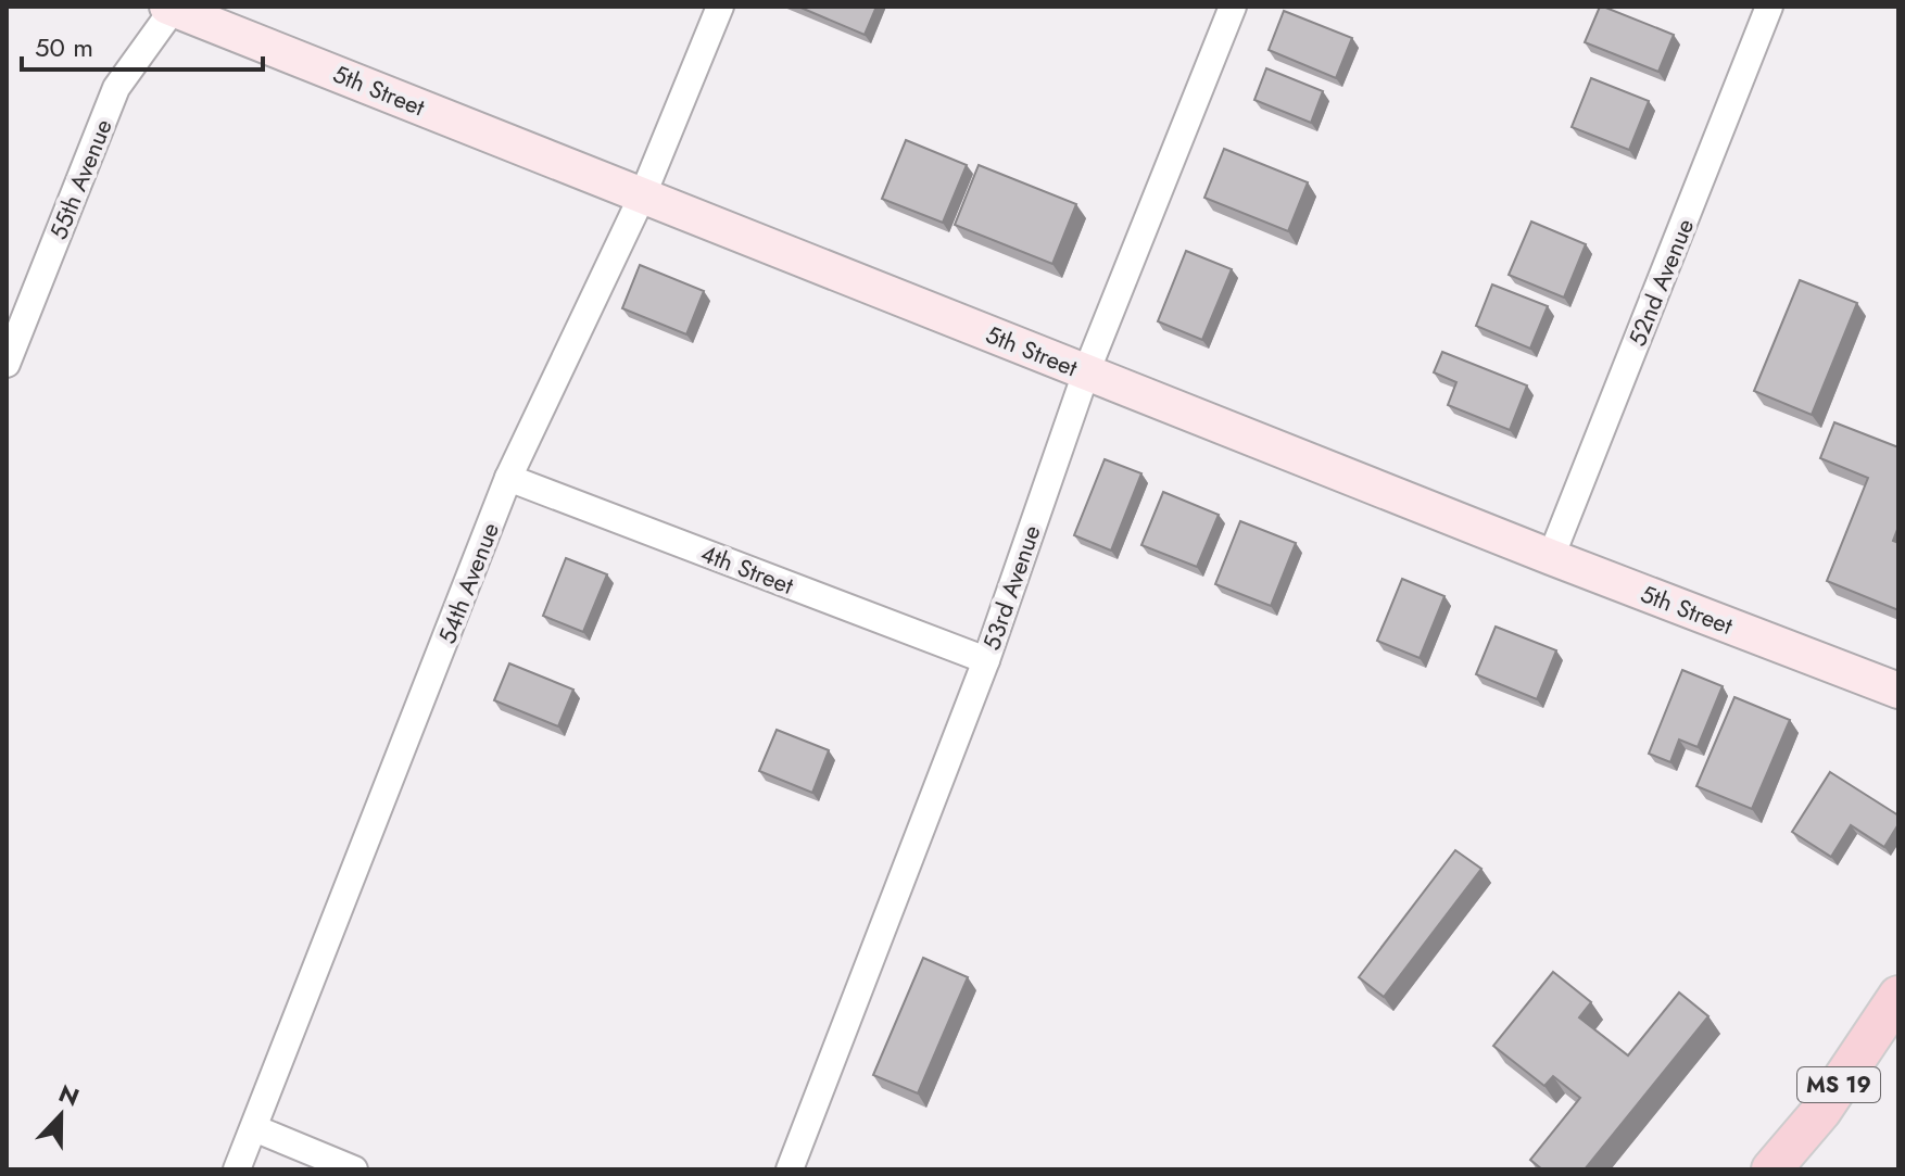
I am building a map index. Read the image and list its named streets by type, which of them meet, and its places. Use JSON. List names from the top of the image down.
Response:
{
  "streets": {
    "main road": ["MS 19"],
    "street": [
      "5th Street",
      "55th Avenue",
      "52nd Avenue",
      "4th Street",
      "54th Avenue",
      "53rd Avenue"
    ]
  },
  "crossings": [
    ["5th Street", "55th Avenue"],
    ["5th Street", "52nd Avenue"],
    ["5th Street", "54th Avenue"],
    ["5th Street", "53rd Avenue"],
    ["4th Street", "54th Avenue"],
    ["4th Street", "53rd Avenue"]
  ],
  "scale_bar": "50 m",
  "north": "top"
}
